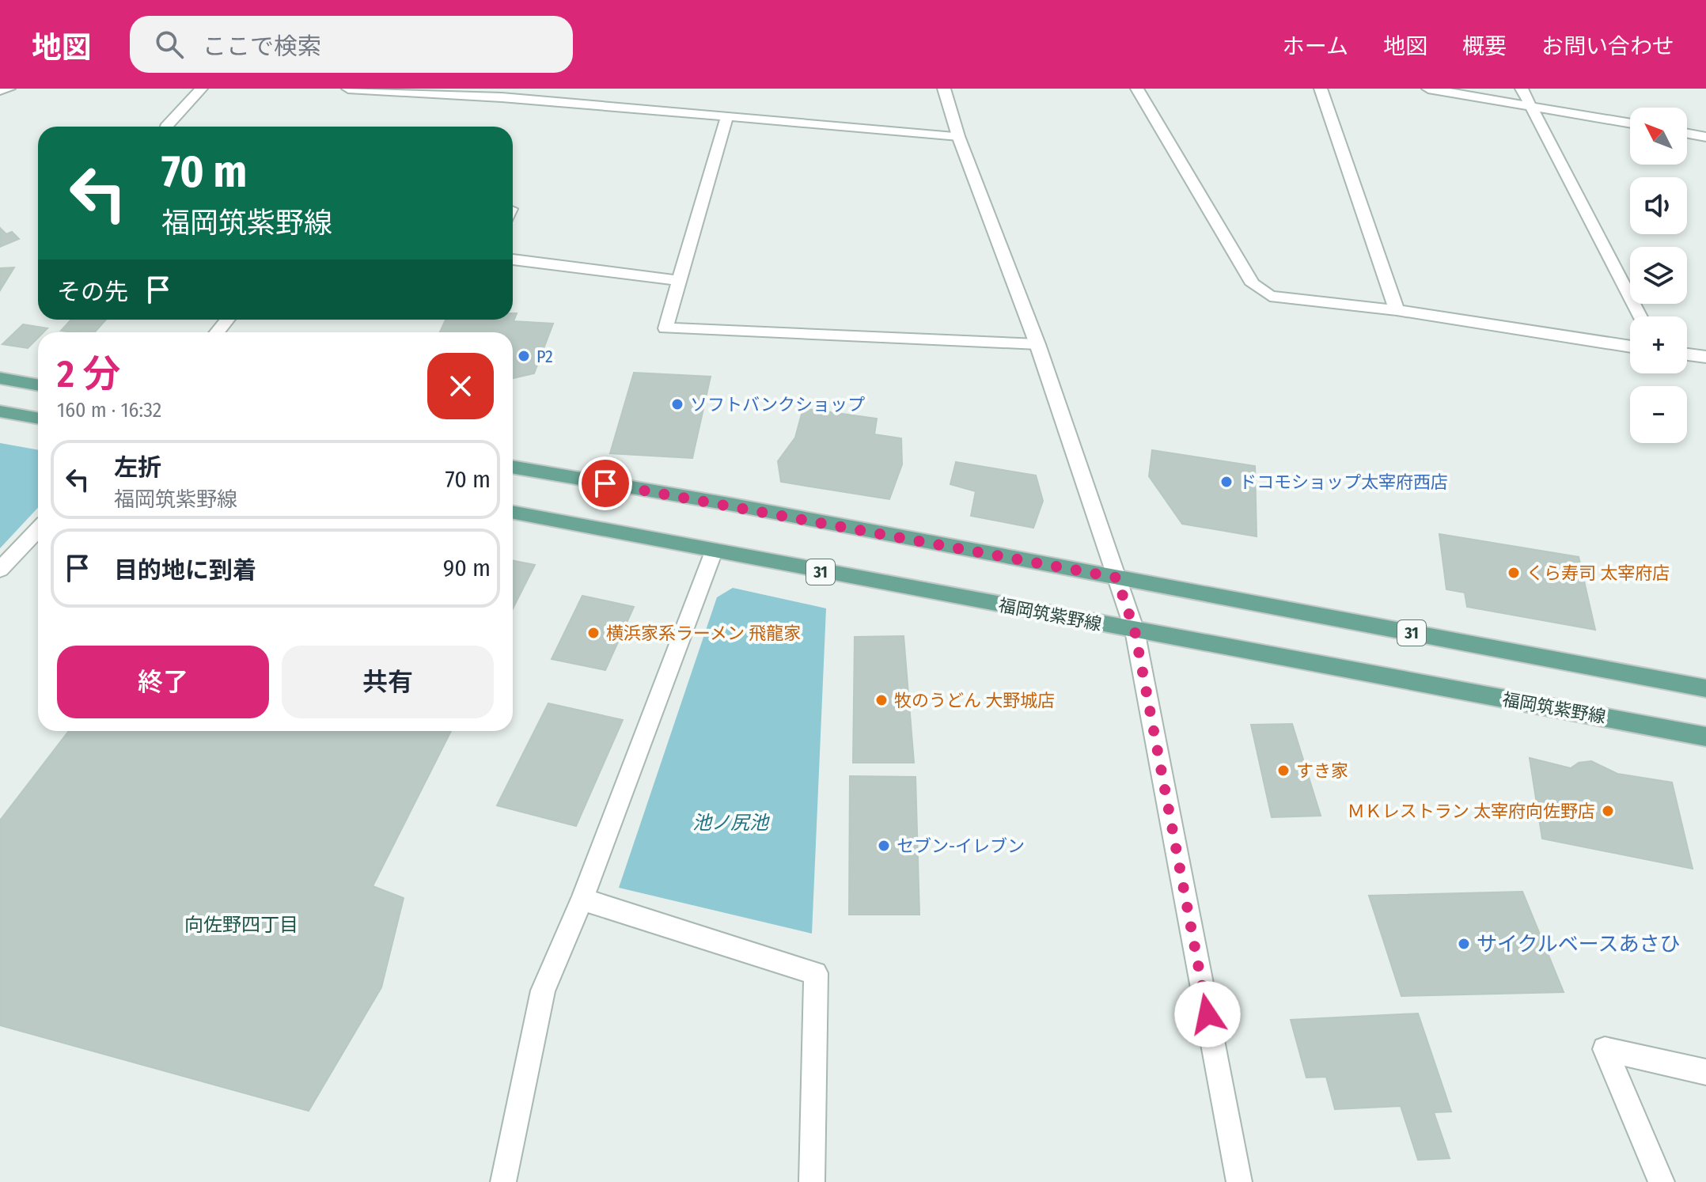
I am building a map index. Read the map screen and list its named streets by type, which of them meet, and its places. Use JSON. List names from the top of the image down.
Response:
{
  "streets": {
    "main road": ["31", "福岡筑紫野線"]
  },
  "districts": ["向佐野四丁目"],
  "water": ["池ノ尻池"],
  "places": [
    "P2",
    "ソフトバンクショップ",
    "ドコモショップ太宰府西店",
    "くら寿司 太宰府店",
    "横浜家系ラーメン 飛龍家",
    "牧のうどん 大野城店",
    "すき家",
    "ＭＫレストラン 太宰府向佐野店",
    "セブン-イレブン",
    "サイクルベースあさひ"
  ],
  "north": "top left",
  "page": {
    "header": "地図",
    "search": "ここで検索",
    "nav": [
      "ホーム",
      "地図",
      "概要",
      "お問い合わせ"
    ],
    "map_buttons": ["+", "−"],
    "turn": ["70 m", "福岡筑紫野線"],
    "then": "その先",
    "heading": ["2 分", "160 m · 16:32"],
    "list": [
      {
        "name": "左折",
        "note": "福岡筑紫野線",
        "value": "70 m"
      },
      {
        "name": "目的地に到着",
        "value": "90 m"
      }
    ],
    "buttons": ["終了", "共有"]
  }
}
